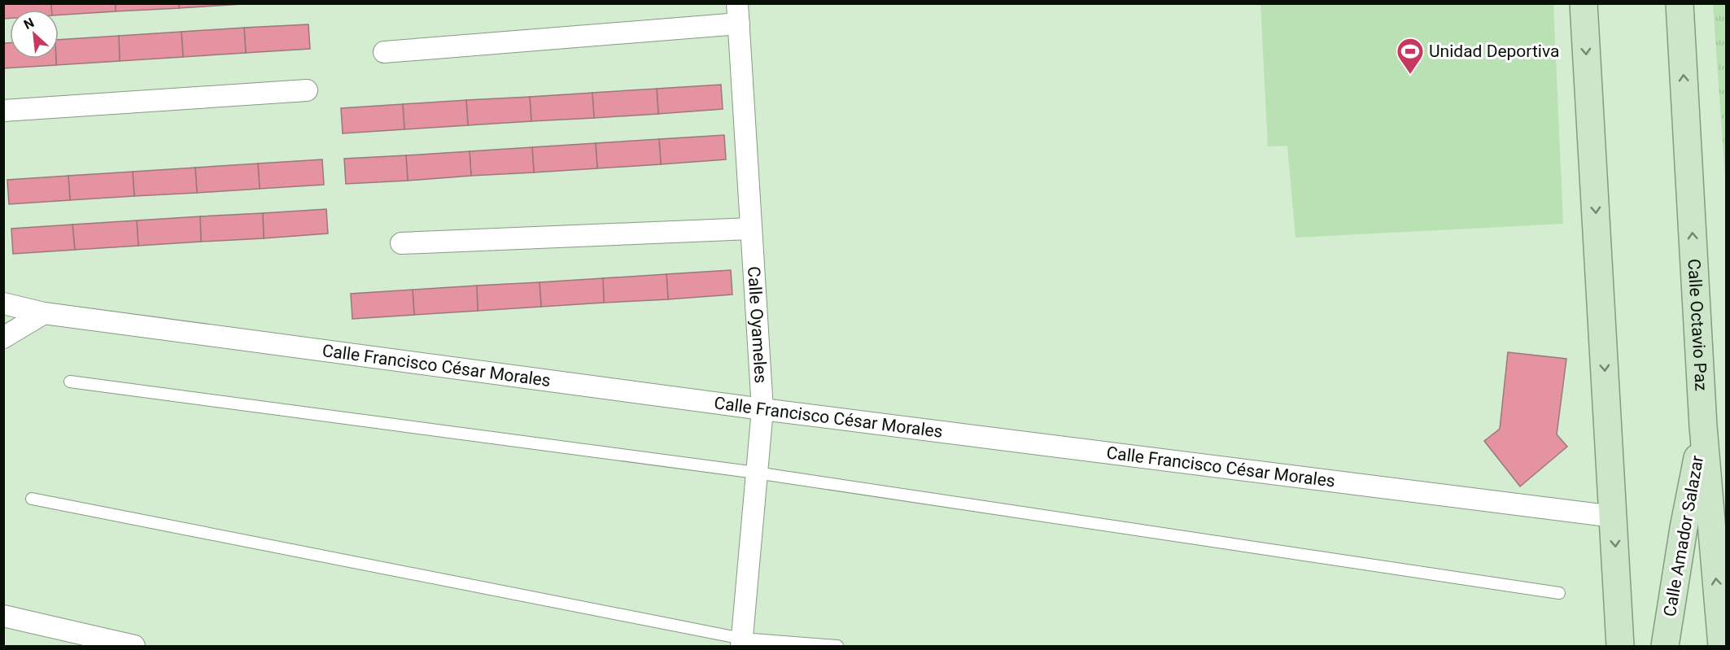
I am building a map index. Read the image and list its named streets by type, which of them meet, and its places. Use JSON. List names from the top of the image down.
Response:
{
  "streets": {
    "street": [
      "Calle Oyameles",
      "Calle Octavio Paz",
      "Calle Francisco César Morales",
      "Calle Amador Salazar"
    ]
  },
  "crossings": [
    ["Calle Oyameles", "Calle Francisco César Morales"],
    ["Calle Octavio Paz", "Calle Amador Salazar"]
  ],
  "places": {
    "sports": ["Unidad Deportiva"]
  },
  "north": "top left"
}
